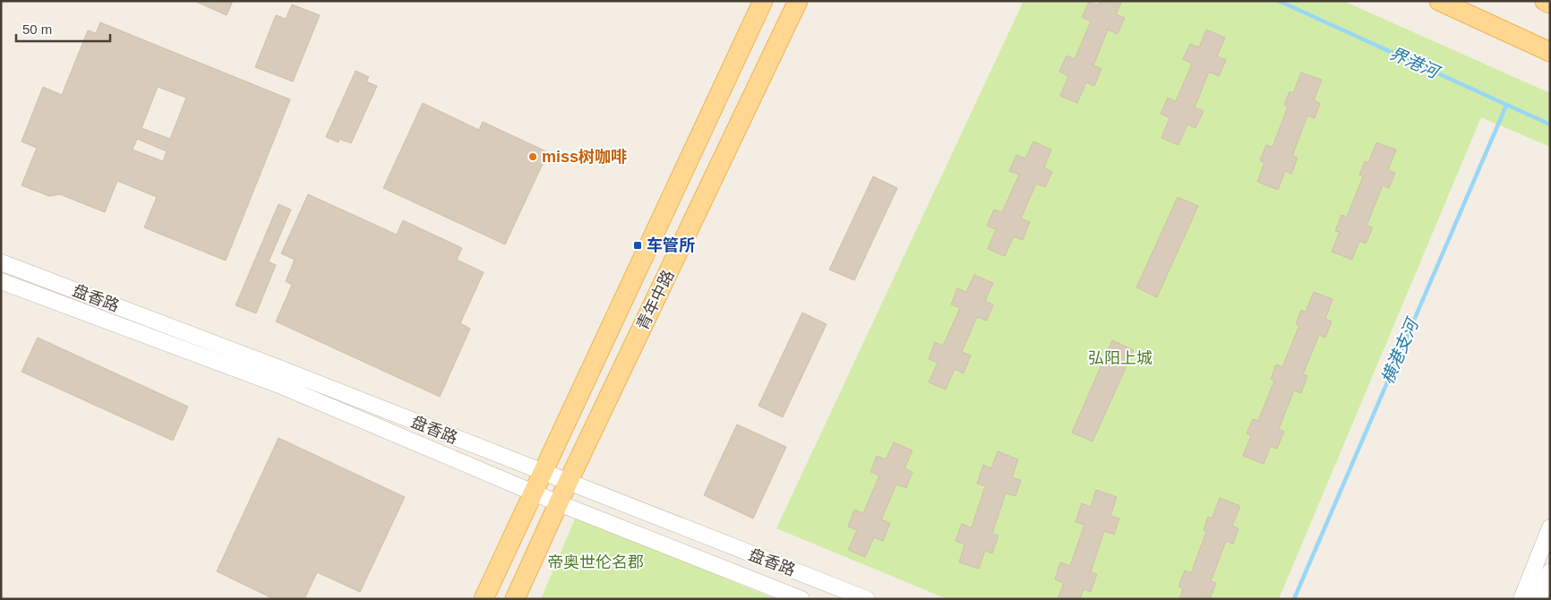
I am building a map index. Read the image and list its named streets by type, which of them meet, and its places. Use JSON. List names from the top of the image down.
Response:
{
  "streets": {
    "main road": ["青年中路"],
    "street": ["盘香路"]
  },
  "crossings": [
    ["盘香路", "青年中路"]
  ],
  "water": ["界港河", "横港支河"],
  "parks": ["弘阳上城", "帝奥世伦名郡"],
  "places": {
    "other": ["miss树咖啡"],
    "transit": ["车管所"]
  },
  "scale_bar": "50 m"
}
